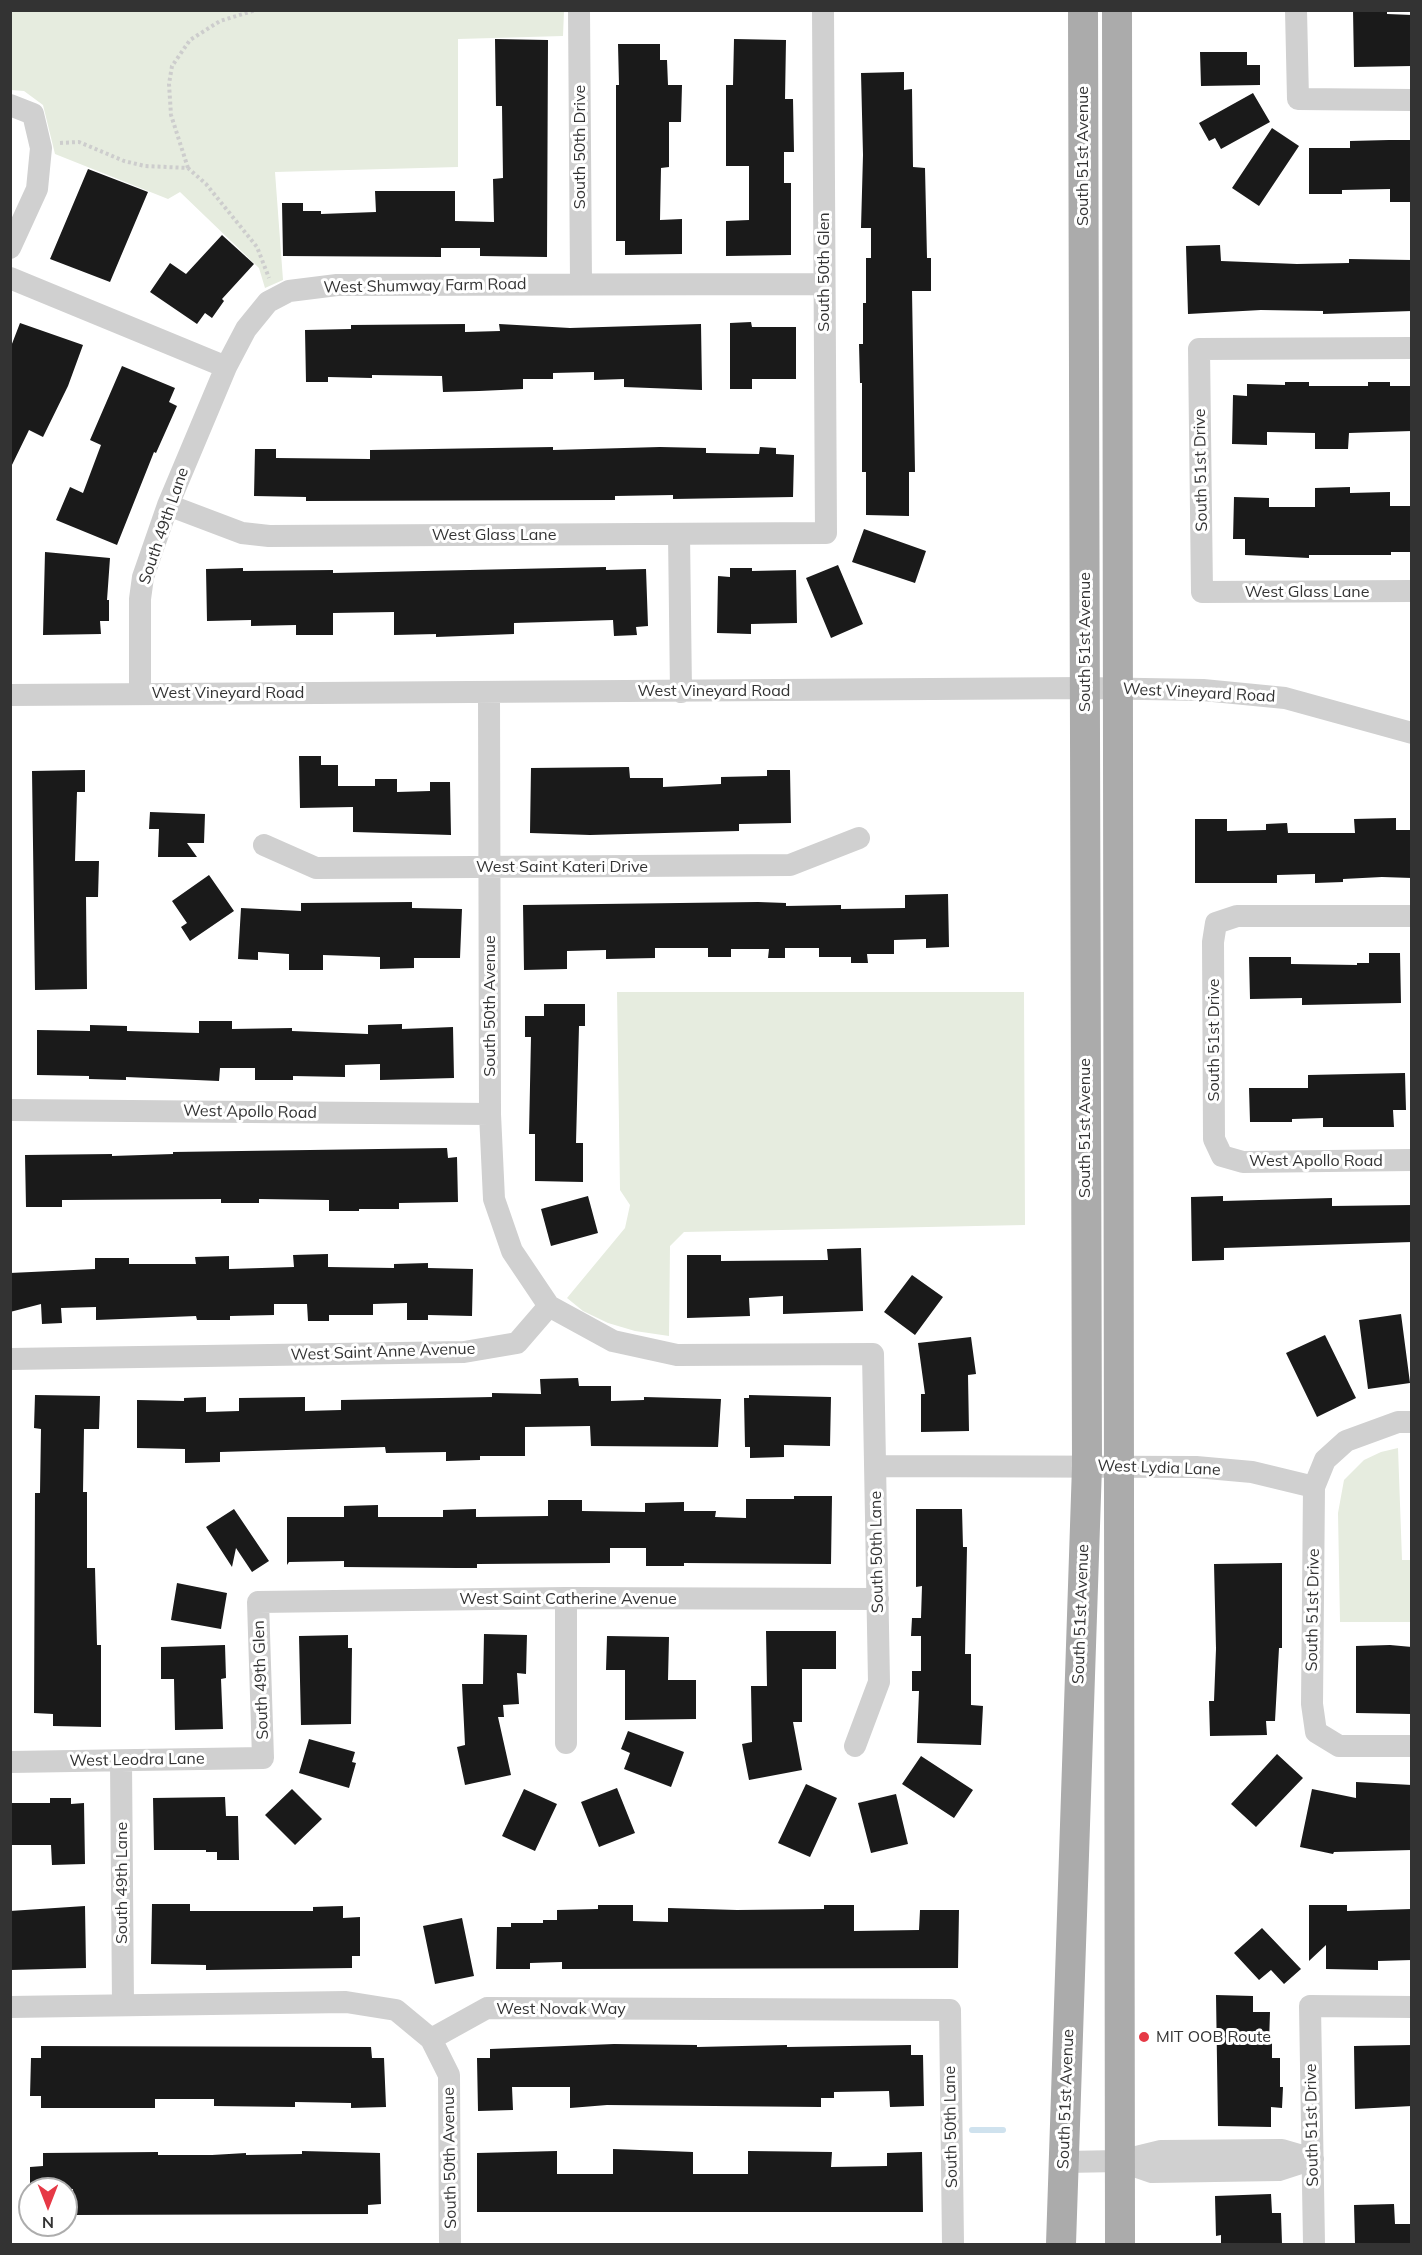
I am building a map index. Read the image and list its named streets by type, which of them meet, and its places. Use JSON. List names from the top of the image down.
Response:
{
  "streets": {
    "main road": ["South 51st Avenue"],
    "street": [
      "South 50th Drive",
      "South 50th Glen",
      "West Shumway Farm Road",
      "South 51st Drive",
      "South 49th Lane",
      "West Glass Lane",
      "West Vineyard Road",
      "West Saint Kateri Drive",
      "South 50th Avenue",
      "West Apollo Road",
      "West Saint Anne Avenue",
      "West Lydia Lane",
      "South 50th Lane",
      "West Saint Catherine Avenue",
      "South 49th Glen",
      "West Leodra Lane",
      "West Novak Way"
    ]
  },
  "crossings": [
    ["South 50th Drive", "West Shumway Farm Road"],
    ["South 51st Avenue", "West Vineyard Road"],
    ["South 51st Avenue", "West Lydia Lane"],
    ["South 50th Glen", "West Shumway Farm Road"],
    ["South 50th Glen", "West Glass Lane"],
    ["West Shumway Farm Road", "South 49th Lane"],
    ["South 51st Drive", "West Glass Lane"],
    ["South 51st Drive", "West Apollo Road"],
    ["South 51st Drive", "West Lydia Lane"],
    ["South 49th Lane", "West Glass Lane"],
    ["South 49th Lane", "West Vineyard Road"],
    ["South 49th Lane", "West Leodra Lane"],
    ["West Vineyard Road", "South 50th Avenue"],
    ["West Saint Kateri Drive", "South 50th Avenue"],
    ["South 50th Avenue", "West Apollo Road"],
    ["South 50th Avenue", "West Saint Anne Avenue"],
    ["South 50th Avenue", "South 50th Lane"],
    ["South 50th Avenue", "West Novak Way"],
    ["West Saint Anne Avenue", "South 50th Lane"],
    ["West Lydia Lane", "South 50th Lane"],
    ["South 50th Lane", "West Saint Catherine Avenue"],
    ["South 50th Lane", "West Novak Way"],
    ["West Saint Catherine Avenue", "South 49th Glen"],
    ["South 49th Glen", "West Leodra Lane"]
  ],
  "places": ["MIT OOB Route"],
  "north": "bottom"
}
